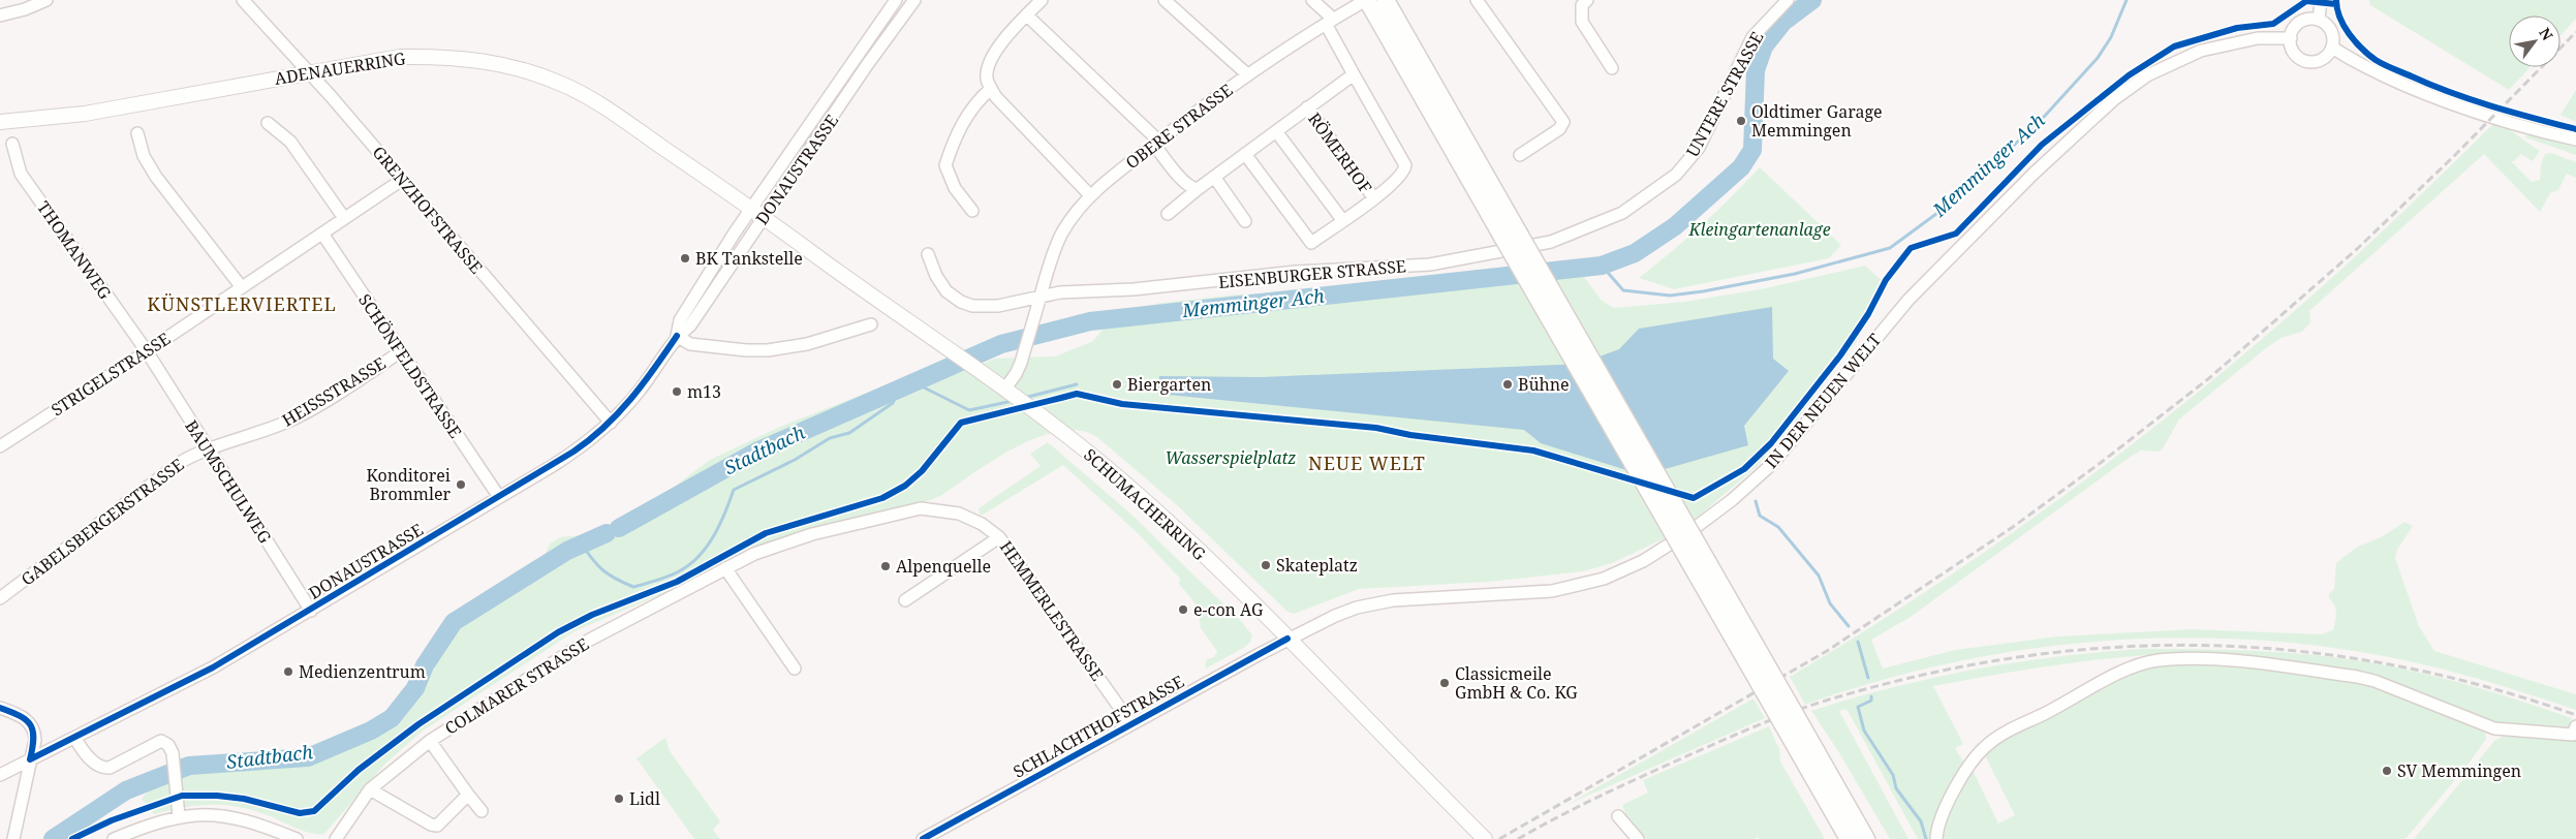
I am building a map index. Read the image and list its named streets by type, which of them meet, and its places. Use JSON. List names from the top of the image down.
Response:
{
  "streets": {
    "main road": ["ADENAUERRING", "SCHUMACHERRING"],
    "street": [
      "UNTERE STRASSE",
      "OBERE STRASSE",
      "RÖMERHOF",
      "DONAUSTRASSE",
      "GRENZHOFSTRASSE",
      "THOMANWEG",
      "EISENBURGER STRASSE",
      "SCHÖNFELDSTRASSE",
      "STRIGELSTRASSE",
      "HEISSSTRASSE",
      "IN DER NEUEN WELT",
      "BAUMSCHULWEG",
      "GABELSBERGERSTRASSE",
      "HEMMERLESTRASSE",
      "COLMARER STRASSE",
      "SCHLACHTHOFSTRASSE"
    ]
  },
  "crossings": [
    ["ADENAUERRING", "DONAUSTRASSE"],
    ["ADENAUERRING", "GRENZHOFSTRASSE"],
    ["ADENAUERRING", "SCHUMACHERRING"],
    ["UNTERE STRASSE", "EISENBURGER STRASSE"],
    ["OBERE STRASSE", "RÖMERHOF"],
    ["OBERE STRASSE", "EISENBURGER STRASSE"],
    ["OBERE STRASSE", "SCHUMACHERRING"],
    ["DONAUSTRASSE", "GRENZHOFSTRASSE"],
    ["DONAUSTRASSE", "SCHÖNFELDSTRASSE"],
    ["DONAUSTRASSE", "BAUMSCHULWEG"],
    ["DONAUSTRASSE", "SCHUMACHERRING"],
    ["GRENZHOFSTRASSE", "STRIGELSTRASSE"],
    ["THOMANWEG", "STRIGELSTRASSE"],
    ["THOMANWEG", "BAUMSCHULWEG"],
    ["SCHÖNFELDSTRASSE", "STRIGELSTRASSE"],
    ["SCHÖNFELDSTRASSE", "HEISSSTRASSE"],
    ["STRIGELSTRASSE", "BAUMSCHULWEG"],
    ["HEISSSTRASSE", "BAUMSCHULWEG"],
    ["HEISSSTRASSE", "GABELSBERGERSTRASSE"],
    ["IN DER NEUEN WELT", "SCHUMACHERRING"],
    ["IN DER NEUEN WELT", "SCHLACHTHOFSTRASSE"],
    ["BAUMSCHULWEG", "GABELSBERGERSTRASSE"],
    ["SCHUMACHERRING", "SCHLACHTHOFSTRASSE"],
    ["HEMMERLESTRASSE", "COLMARER STRASSE"],
    ["HEMMERLESTRASSE", "SCHLACHTHOFSTRASSE"]
  ],
  "districts": ["KÜNSTLERVIERTEL", "NEUE WELT"],
  "water": ["Memminger Ach", "Stadtbach"],
  "parks": ["Kleingartenanlage", "Wasserspielplatz"],
  "places": [
    "Oldtimer Garage Memmingen",
    "BK Tankstelle",
    "Biergarten",
    "Bühne",
    "m13",
    "Konditorei Brommler",
    "Skateplatz",
    "Alpenquelle",
    "e-con AG",
    "Medienzentrum",
    "Classicmeile GmbH & Co. KG",
    "SV Memmingen",
    "Lidl"
  ],
  "north": "top right"
}
